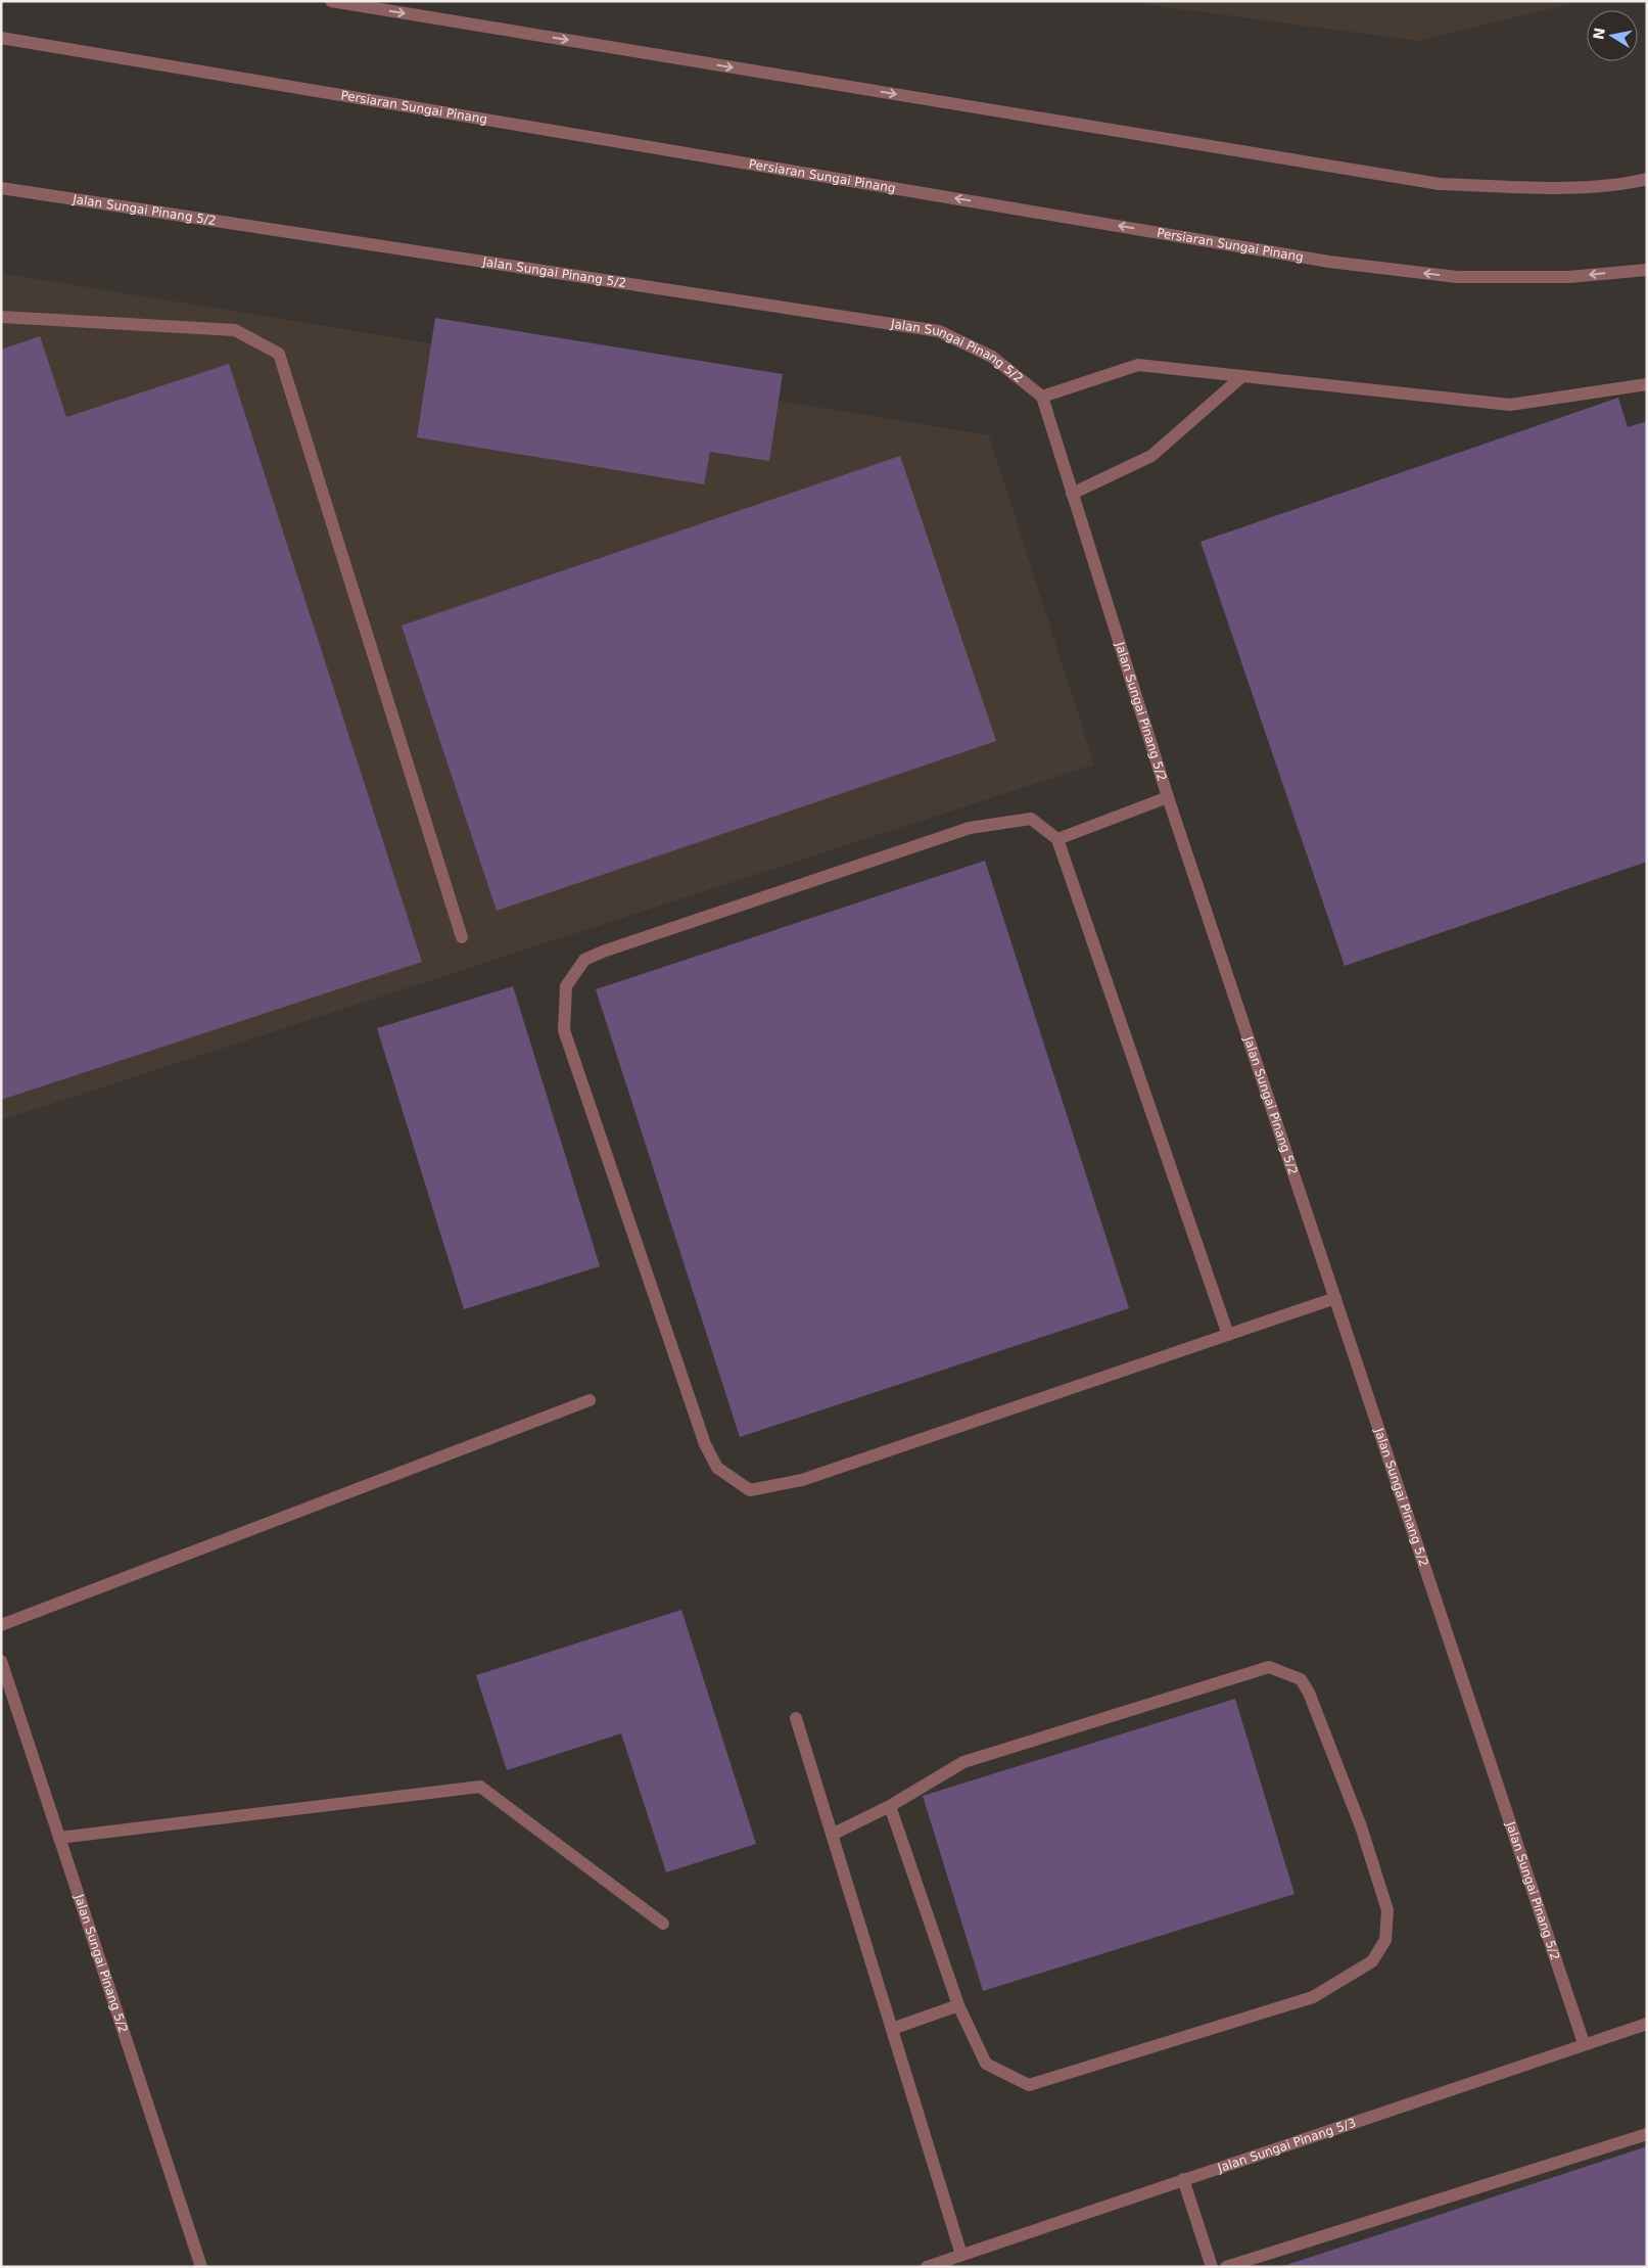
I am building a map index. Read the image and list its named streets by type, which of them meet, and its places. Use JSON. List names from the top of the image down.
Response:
{
  "streets": {
    "street": ["Persiaran Sungai Pinang", "Jalan Sungai Pinang 5/2", "Jalan Sungai Pinang 5/3"]
  },
  "crossings": [
    ["Jalan Sungai Pinang 5/2", "Jalan Sungai Pinang 5/3"]
  ],
  "north": "left"
}
